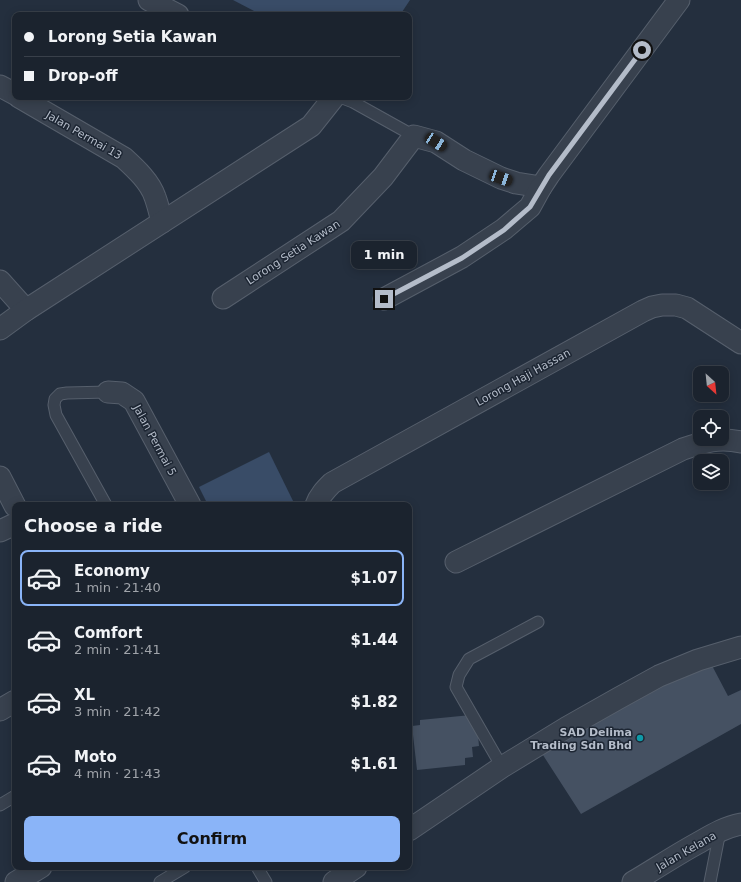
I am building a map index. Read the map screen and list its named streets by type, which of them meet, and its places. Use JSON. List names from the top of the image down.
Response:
{
  "streets": {
    "street": [
      "Jalan Permai 13",
      "Lorong Setia Kawan",
      "Lorong Haji Hassan",
      "Jalan Permai 5",
      "Jalan Kelana"
    ]
  },
  "places": ["SAD Delima Trading Sdn Bhd"],
  "north": "bottom right",
  "page": {
    "banner": ["Lorong Setia Kawan", "Drop-off"],
    "bubble": "1 min",
    "heading": "Choose a ride",
    "list": [
      {
        "name": "Economy",
        "note": "1 min · 21:40",
        "value": "$1.07"
      },
      {
        "name": "Comfort",
        "note": "2 min · 21:41",
        "value": "$1.44"
      },
      {
        "name": "XL",
        "note": "3 min · 21:42",
        "value": "$1.82"
      },
      {
        "name": "Moto",
        "note": "4 min · 21:43",
        "value": "$1.61"
      }
    ],
    "buttons": "Confirm"
  }
}
